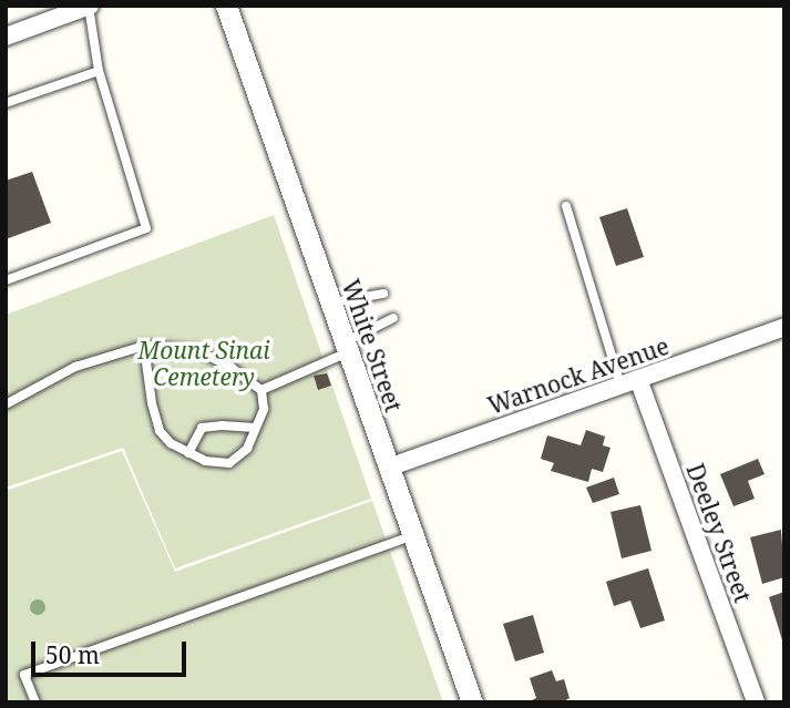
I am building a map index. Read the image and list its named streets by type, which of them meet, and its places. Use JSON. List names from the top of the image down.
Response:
{
  "streets": {
    "street": ["White Street", "Warnock Avenue", "Deeley Street"]
  },
  "crossings": [
    ["White Street", "Warnock Avenue"],
    ["Warnock Avenue", "Deeley Street"]
  ],
  "parks": ["Mount Sinai Cemetery"],
  "scale_bar": "50 m"
}
